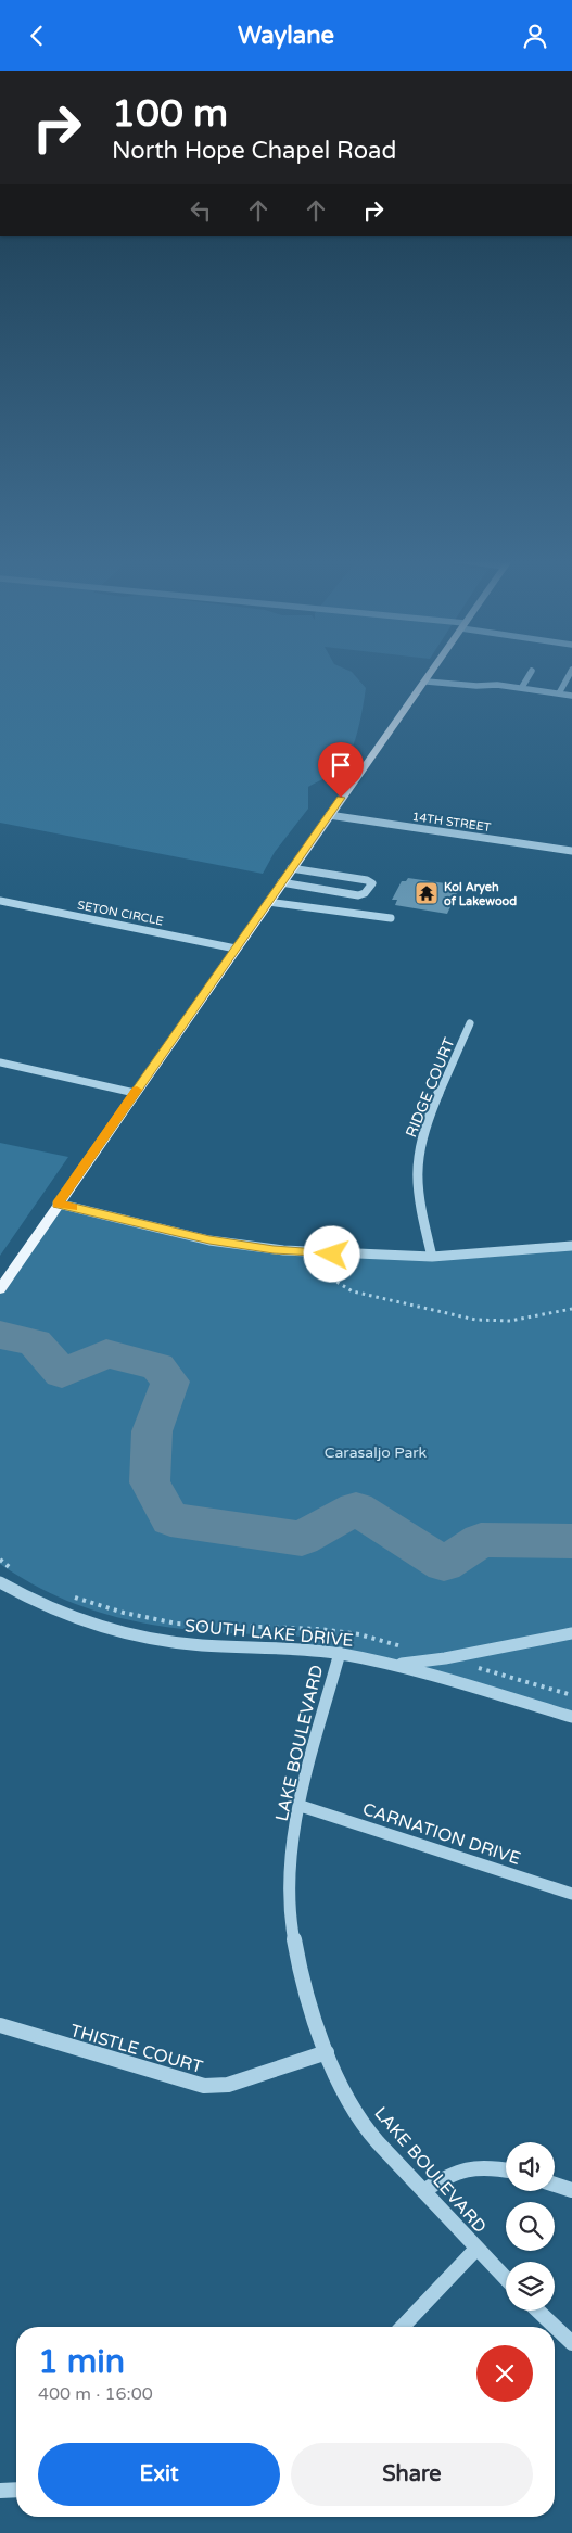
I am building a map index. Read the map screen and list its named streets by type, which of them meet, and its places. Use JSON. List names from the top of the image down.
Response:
{
  "streets": {
    "street": [
      "14TH STREET",
      "SETON CIRCLE",
      "RIDGE COURT",
      "SOUTH LAKE DRIVE",
      "LAKE BOULEVARD",
      "CARNATION DRIVE",
      "THISTLE COURT"
    ]
  },
  "crossings": [
    ["SOUTH LAKE DRIVE", "LAKE BOULEVARD"],
    ["LAKE BOULEVARD", "CARNATION DRIVE"],
    ["LAKE BOULEVARD", "THISTLE COURT"]
  ],
  "parks": ["Carasaljo Park"],
  "places": {
    "temple": ["Kol Aryeh of Lakewood"]
  },
  "page": {
    "header": "Waylane",
    "turn": ["100 m", "North Hope Chapel Road"],
    "heading": ["1 min", "400 m · 16:00"],
    "buttons": ["Exit", "Share"]
  }
}
